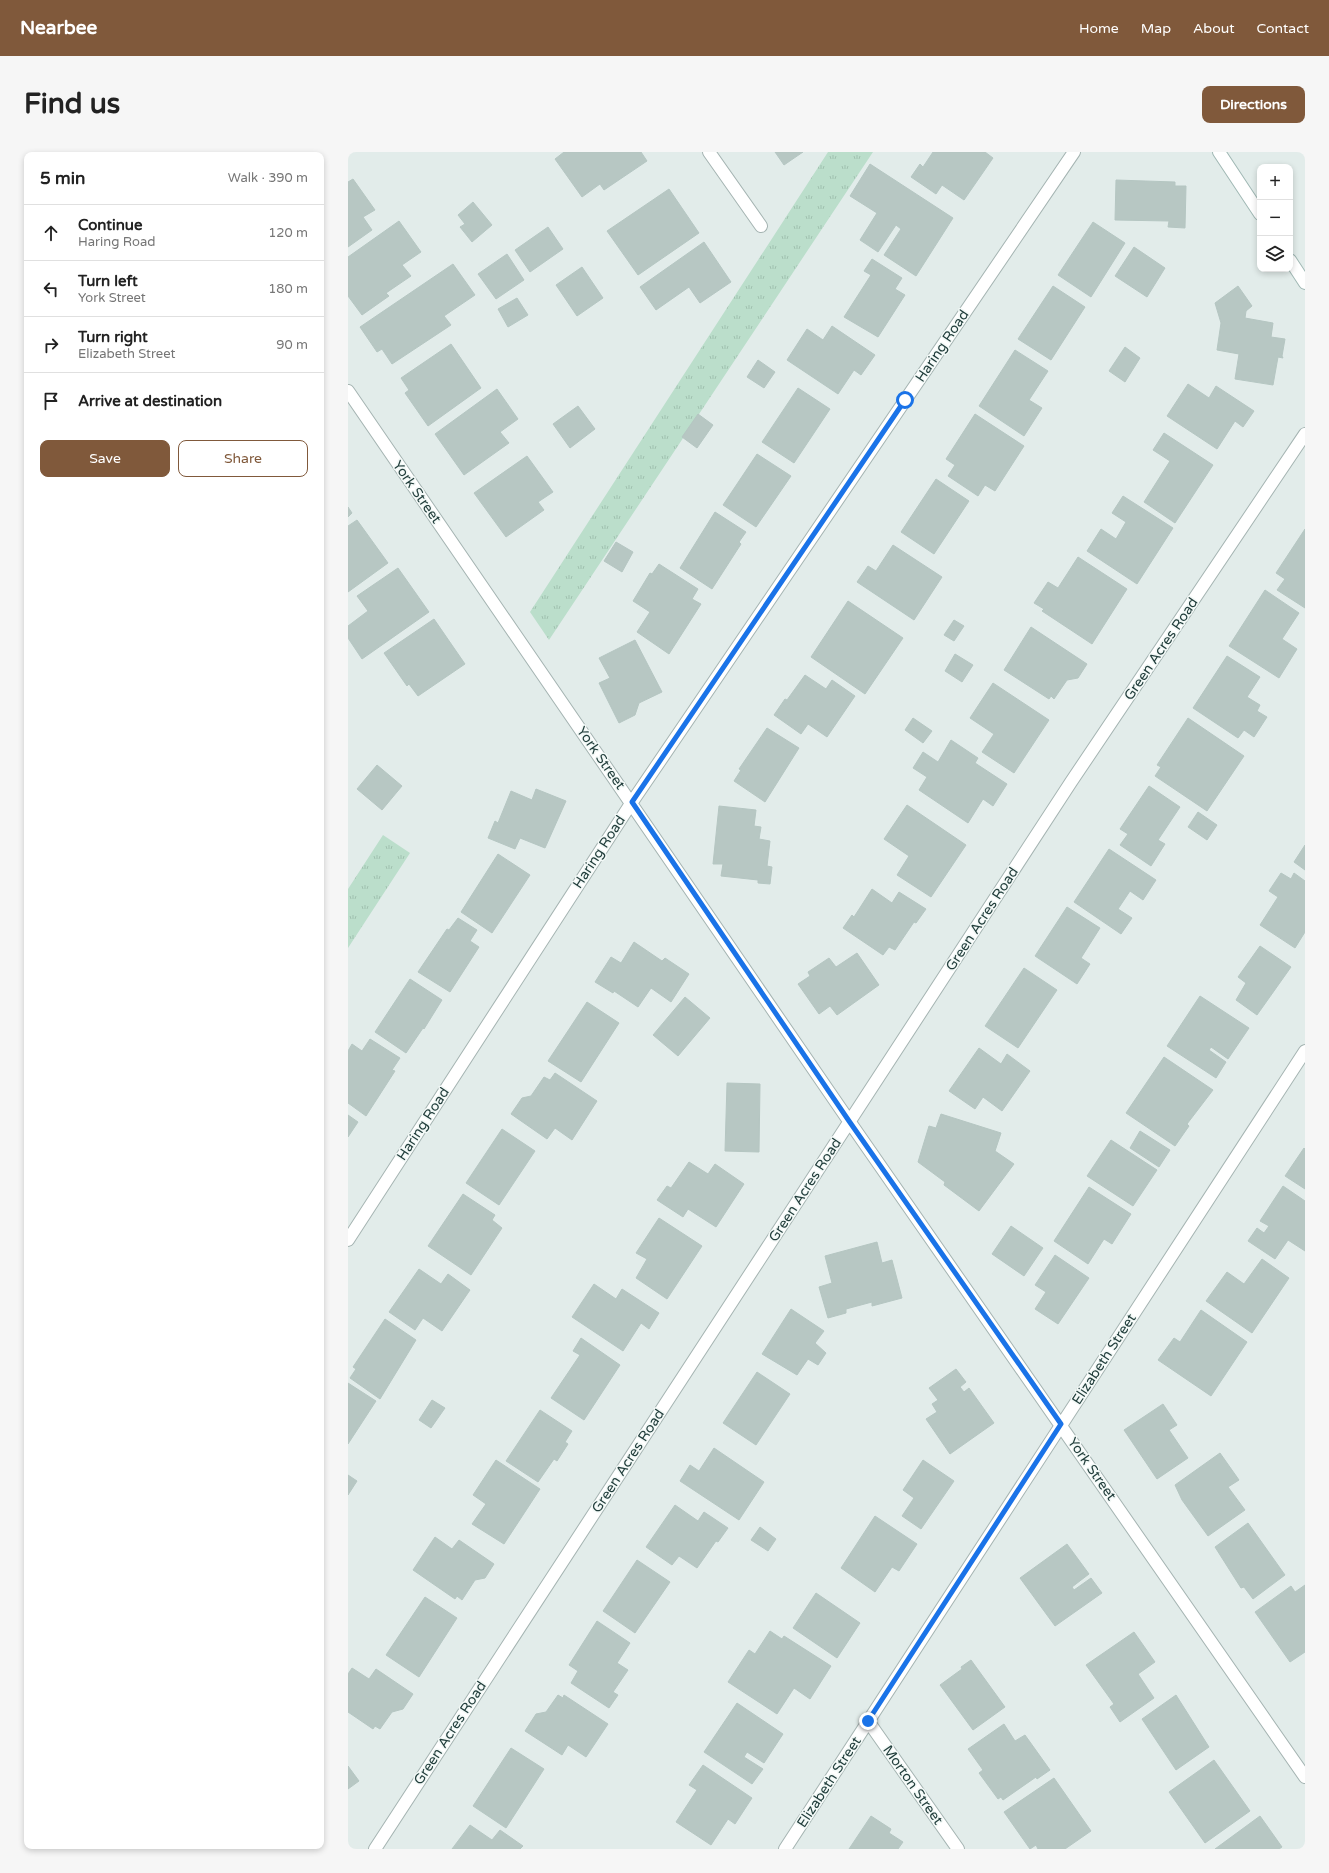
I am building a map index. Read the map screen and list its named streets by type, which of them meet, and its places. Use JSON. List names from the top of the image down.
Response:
{
  "streets": {
    "street": [
      "Haring Road",
      "York Street",
      "Green Acres Road",
      "Elizabeth Street",
      "Morton Street"
    ]
  },
  "crossings": [
    ["Haring Road", "York Street"],
    ["York Street", "Green Acres Road"],
    ["York Street", "Elizabeth Street"],
    ["Elizabeth Street", "Morton Street"]
  ],
  "page": {
    "header": "Nearbee",
    "nav": [
      "Home",
      "Map",
      "About",
      "Contact"
    ],
    "buttons": [
      "Directions",
      ["Save", "Share"]
    ],
    "title": "Find us",
    "heading": ["5 min", "Walk · 390 m"],
    "map_buttons": ["+", "−"],
    "list": [
      ["Continue", "Haring Road", "120 m"],
      ["Turn left", "York Street", "180 m"],
      ["Turn right", "Elizabeth Street", "90 m"],
      "Arrive at destination"
    ]
  }
}
